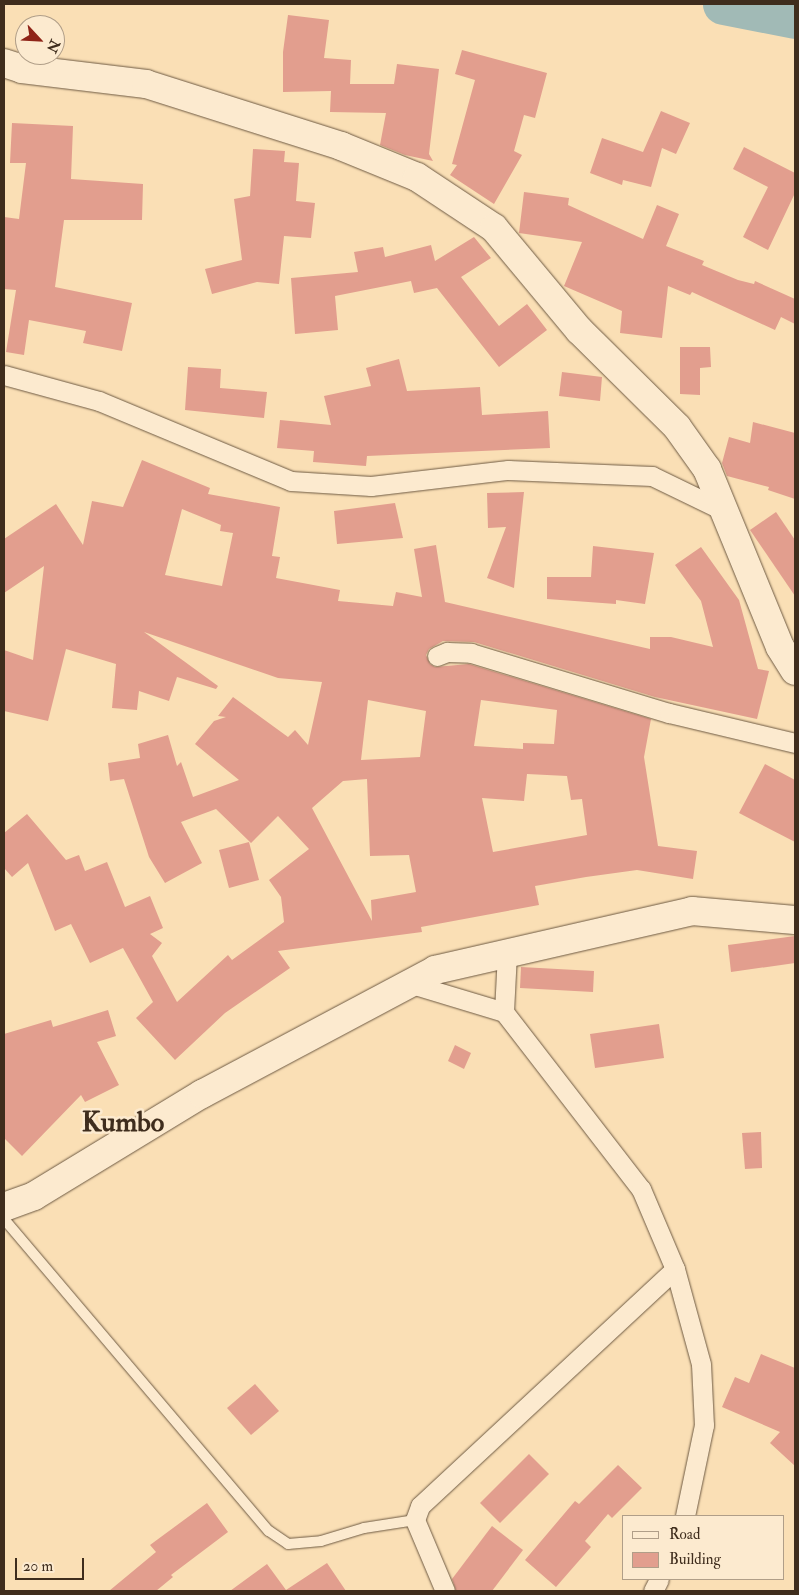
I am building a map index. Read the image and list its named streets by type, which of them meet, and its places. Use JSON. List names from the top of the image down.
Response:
{
  "districts": ["Kumbo"],
  "legend": ["Road", "Building"],
  "scale_bar": "20 m",
  "north": "bottom right"
}
